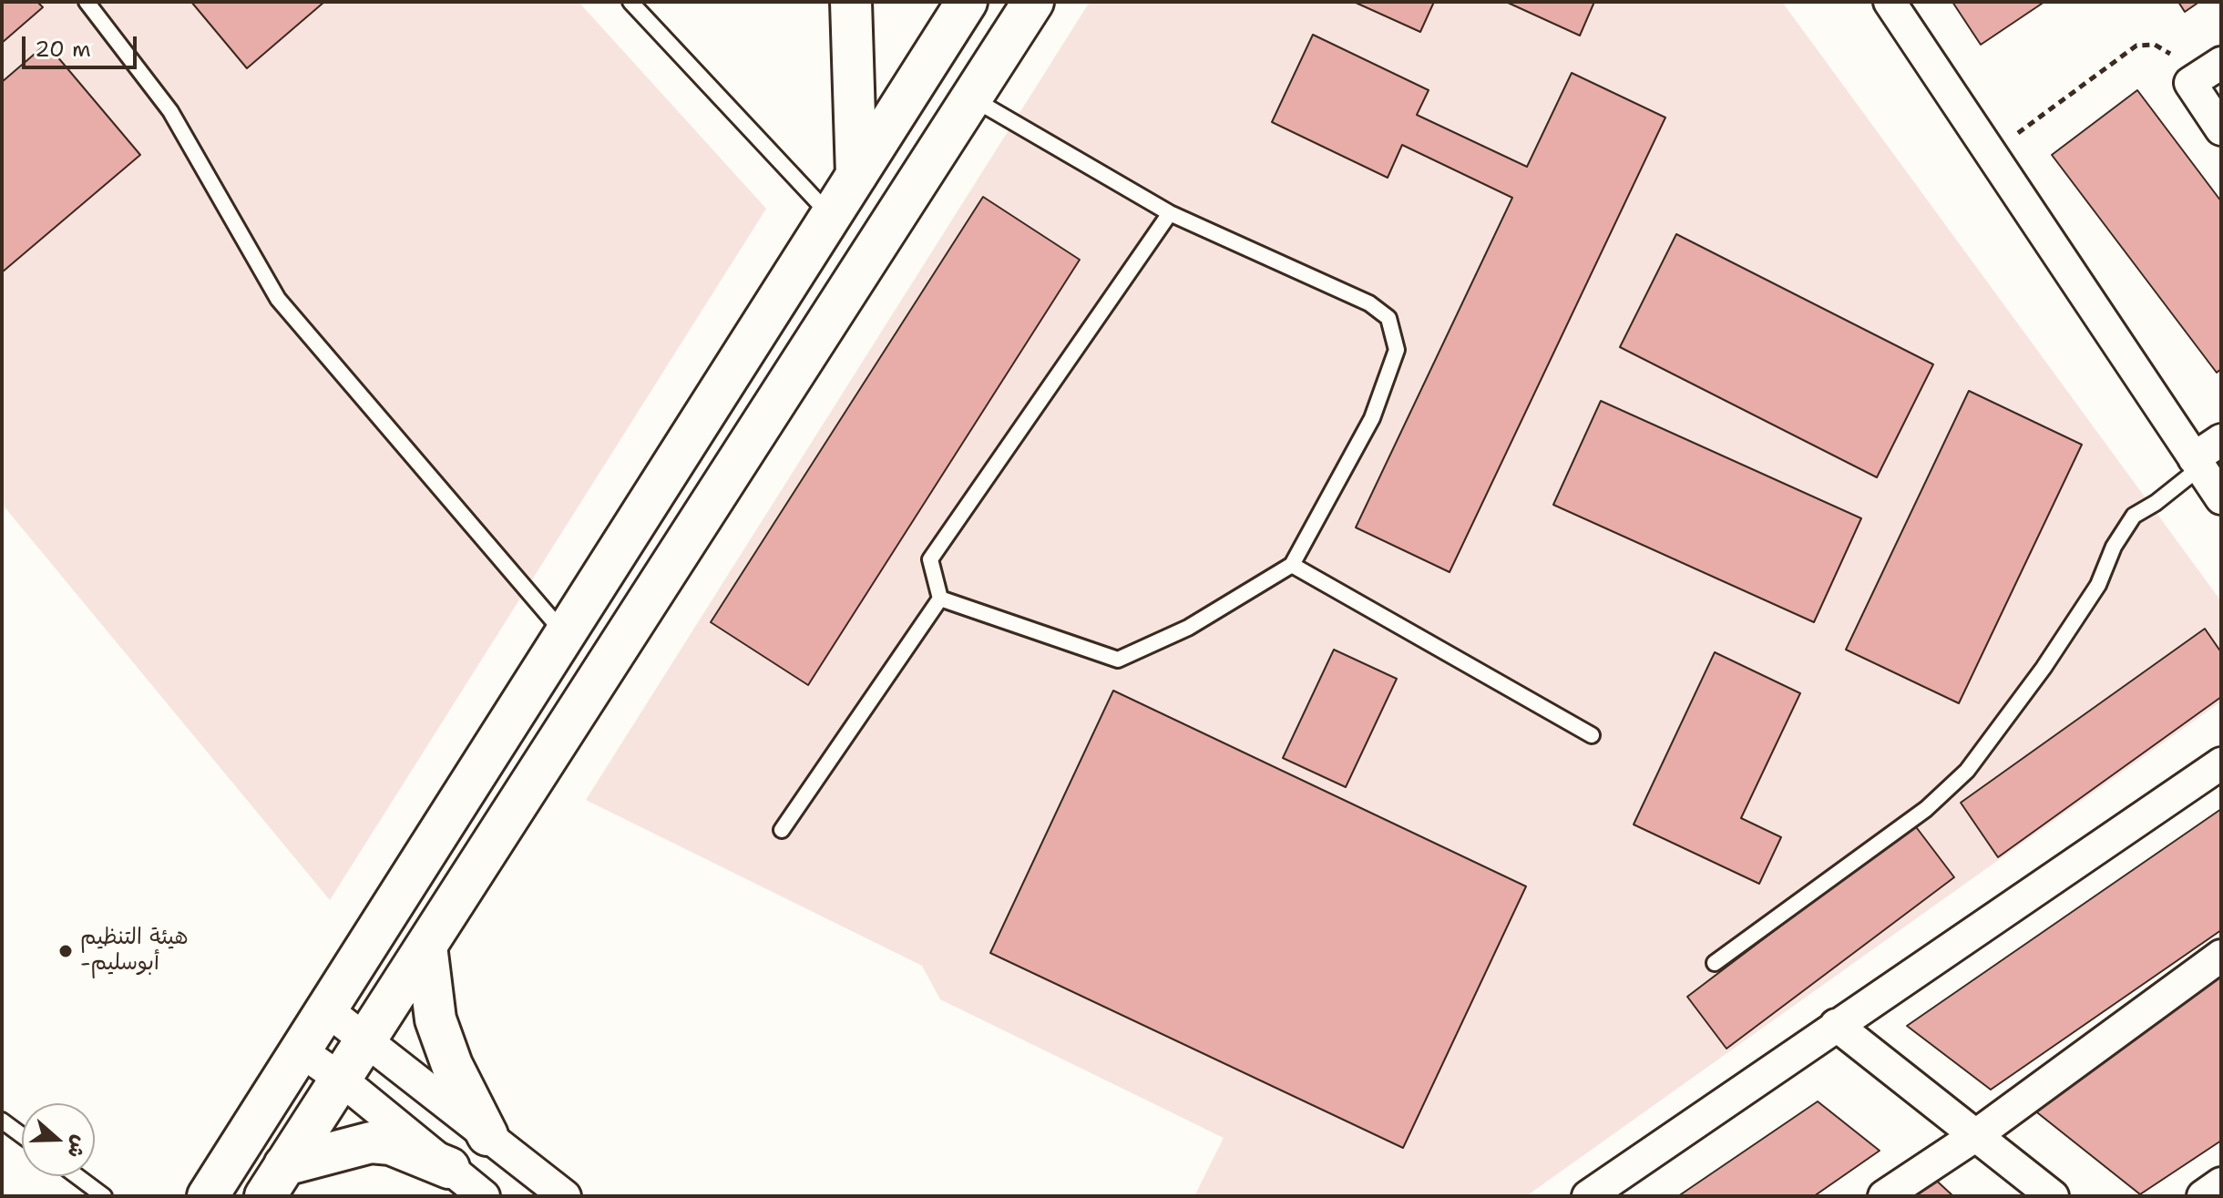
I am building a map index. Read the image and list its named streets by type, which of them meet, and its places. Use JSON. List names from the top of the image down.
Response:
{
  "places": ["هيئة التنظيم -أبوسليم"],
  "scale_bar": "20 m",
  "north": "right"
}
